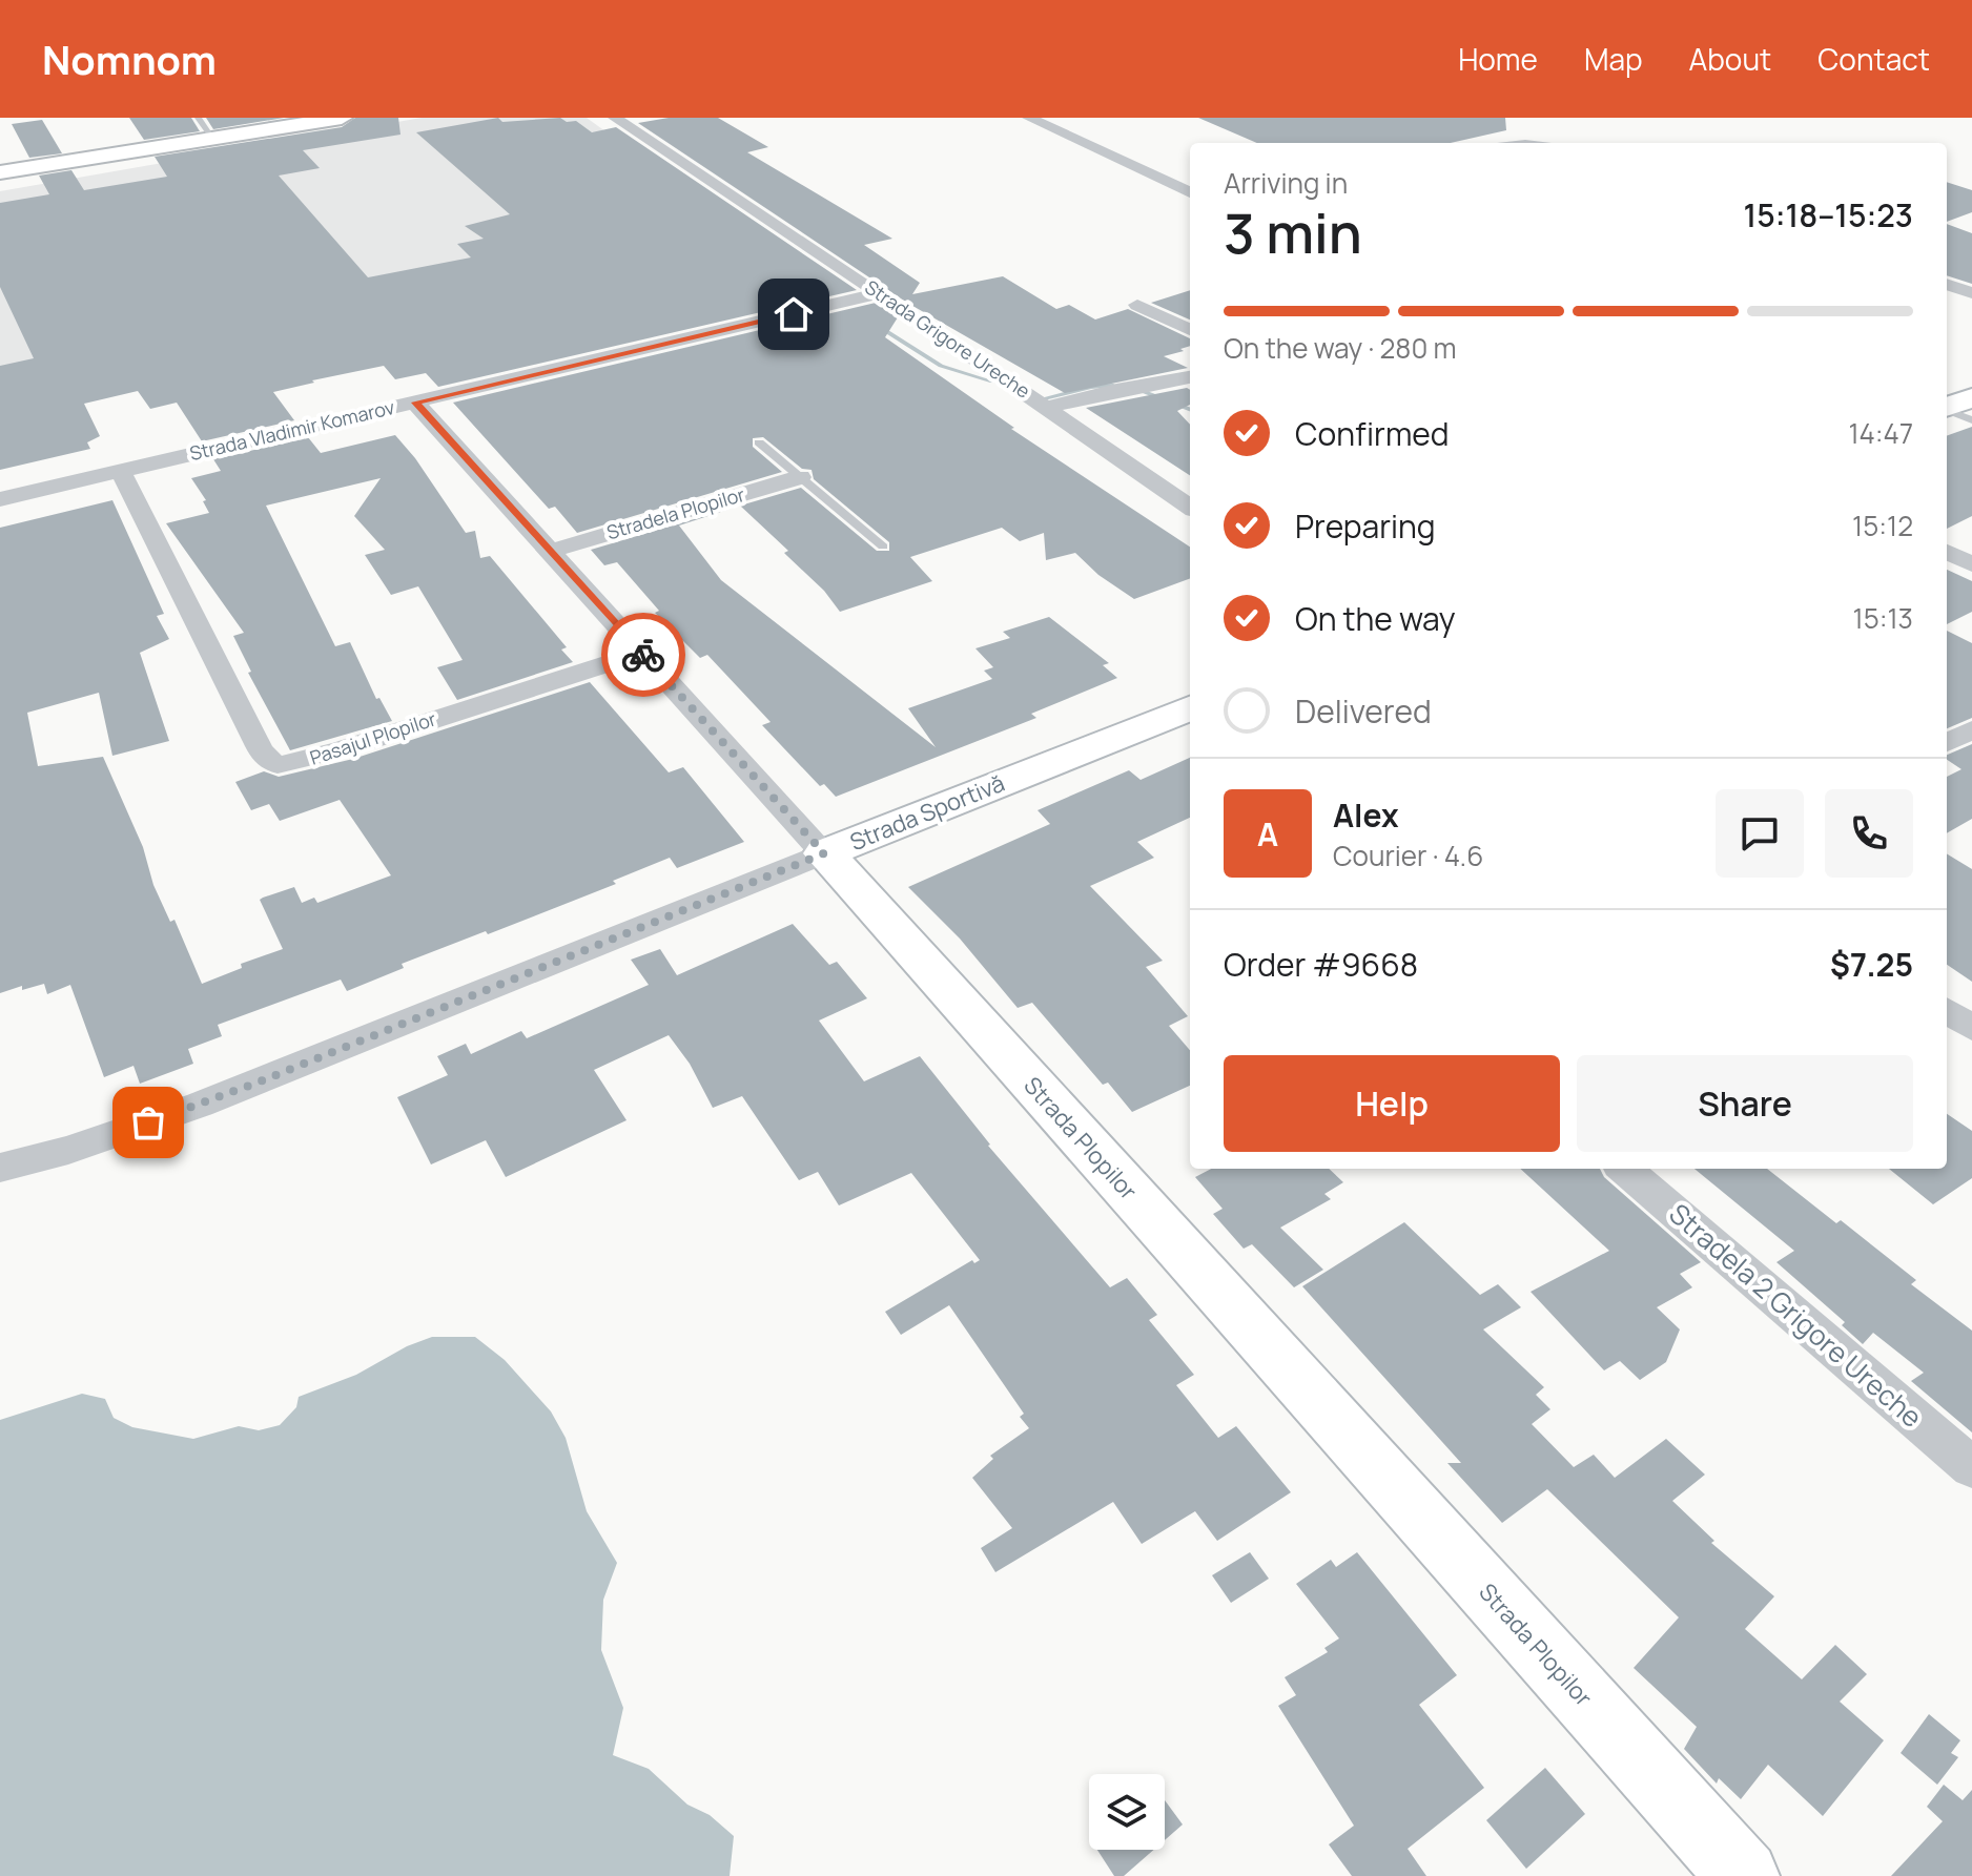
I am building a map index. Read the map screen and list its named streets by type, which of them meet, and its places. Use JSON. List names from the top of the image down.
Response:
{
  "streets": {
    "street": [
      "Strada Grigore Ureche",
      "Strada Vladimir Komarov",
      "Stradela Plopilor",
      "Pasajul Plopilor",
      "Strada Sportivă",
      "Strada Plopilor",
      "Stradela 2 Grigore Ureche"
    ]
  },
  "crossings": [
    ["Strada Grigore Ureche", "Strada Vladimir Komarov"],
    ["Strada Vladimir Komarov", "Pasajul Plopilor"],
    ["Strada Vladimir Komarov", "Strada Plopilor"],
    ["Stradela Plopilor", "Strada Plopilor"],
    ["Pasajul Plopilor", "Strada Plopilor"],
    ["Strada Sportivă", "Strada Plopilor"]
  ],
  "page": {
    "header": "Nomnom",
    "nav": [
      "Home",
      "Map",
      "About",
      "Contact"
    ],
    "heading": ["3 min", "Arriving in", "15:18–15:23"],
    "panel": [
      "Alex",
      "Courier · 4.6",
      "Order #9668",
      "$7.25"
    ],
    "bar": "On the way · 280 m",
    "list": [
      ["Confirmed", "14:47"],
      ["Preparing", "15:12"],
      ["On the way", "15:13"],
      "Delivered"
    ],
    "round": "A",
    "buttons": ["Help", "Share"]
  }
}
